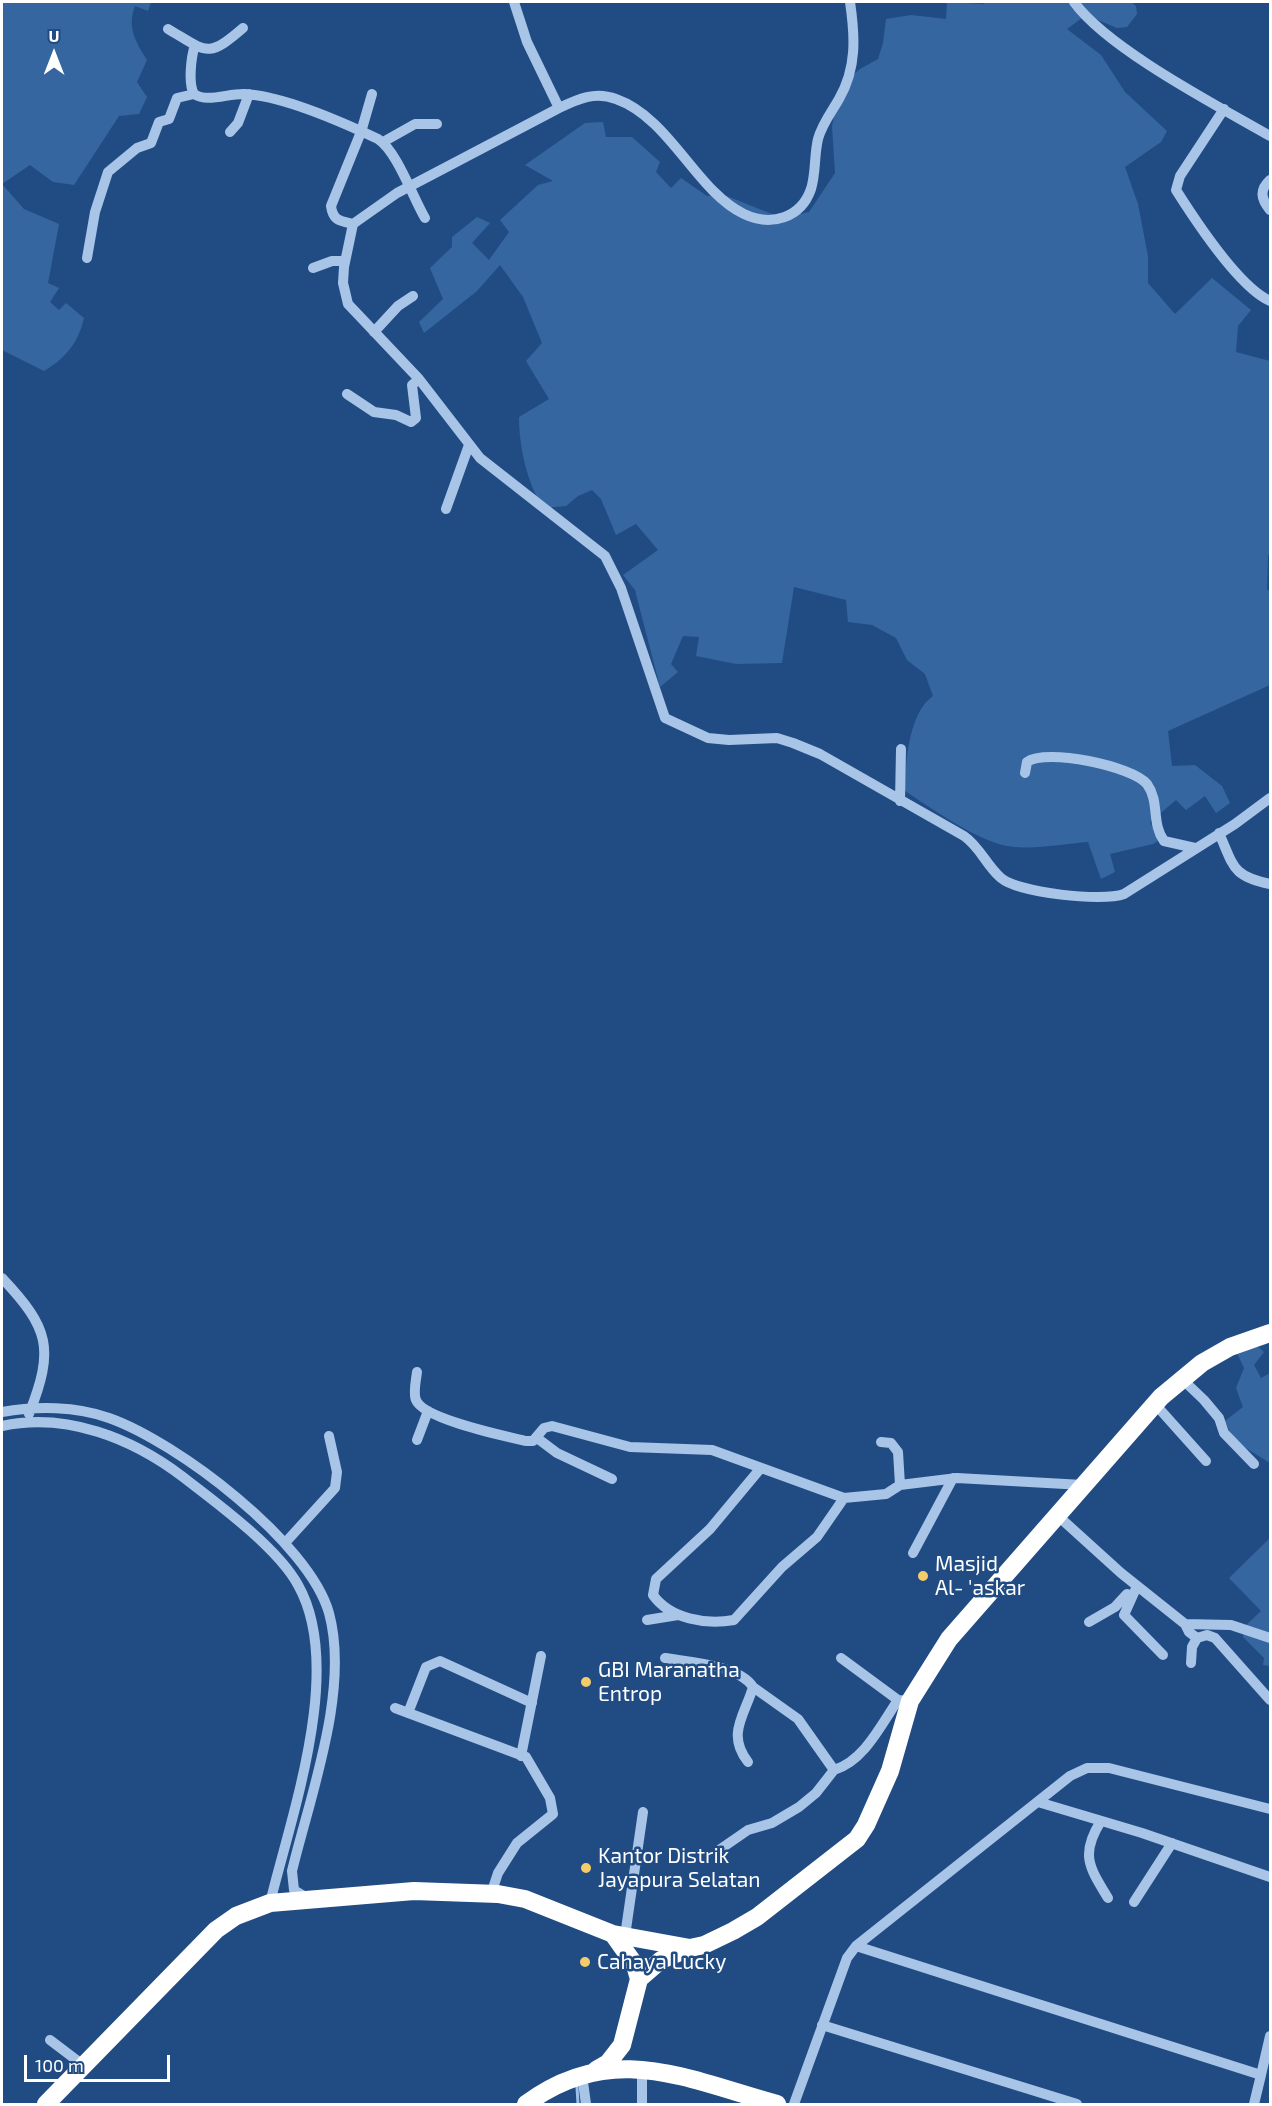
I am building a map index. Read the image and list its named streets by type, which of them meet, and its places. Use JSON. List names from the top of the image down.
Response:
{
  "places": [
    "Masjid Al- 'askar",
    "GBI Maranatha Entrop",
    "Kantor Distrik Jayapura Selatan",
    "Cahaya Lucky"
  ],
  "scale_bar": "100 m",
  "north": "top"
}
